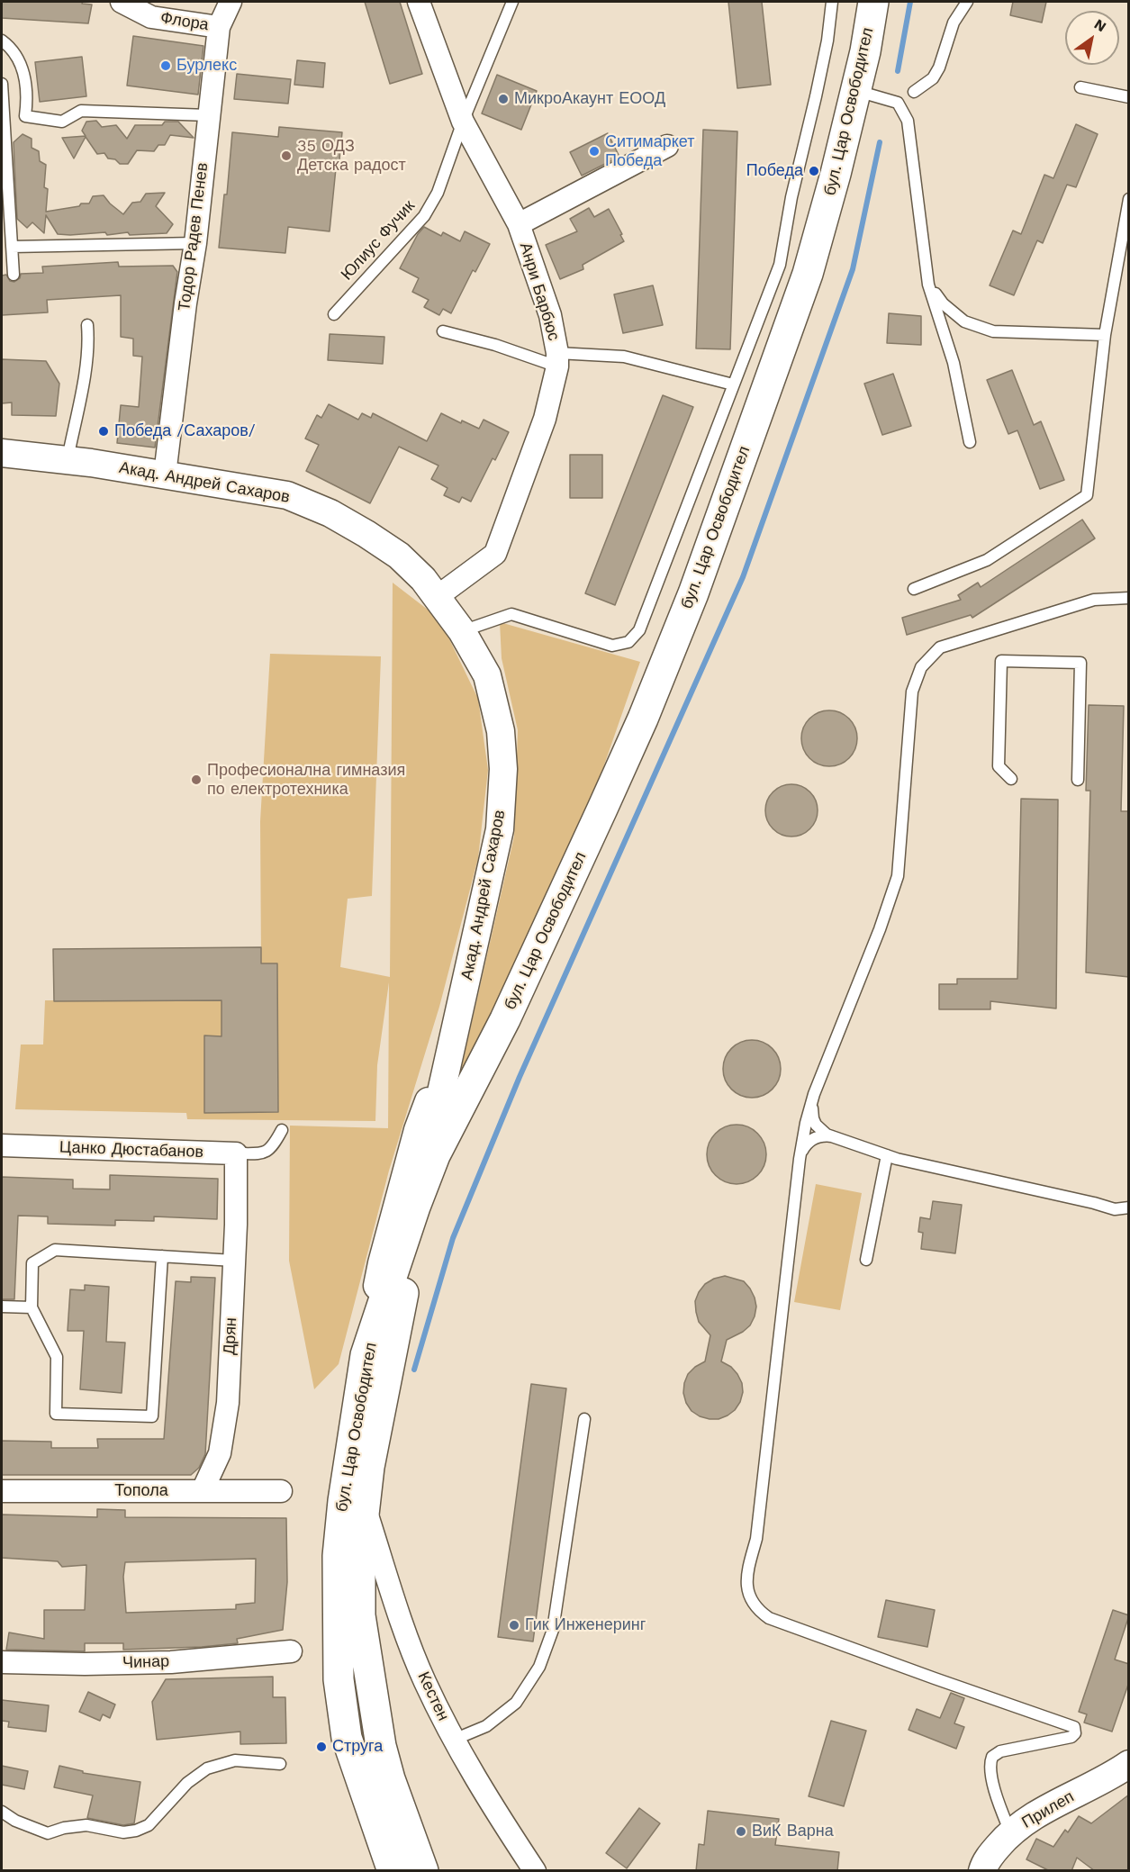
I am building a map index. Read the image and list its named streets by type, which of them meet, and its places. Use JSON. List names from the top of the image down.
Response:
{
  "streets": {
    "main road": ["бул. Цар Освободител"],
    "street": [
      "Флора",
      "Тодор Радев Пенев",
      "Анри Барбюс",
      "Акад. Андрей Сахаров",
      "Цанко Дюстабанов",
      "Дрян",
      "Топола",
      "Чинар",
      "Кестен",
      "Прилеп"
    ],
    "lane": ["Юлиус Фучик"]
  },
  "crossings": [
    ["Флора", "Тодор Радев Пенев"],
    ["бул. Цар Освободител", "Кестен"],
    ["Тодор Радев Пенев", "Акад. Андрей Сахаров"],
    ["Юлиус Фучик", "Анри Барбюс"],
    ["Анри Барбюс", "Акад. Андрей Сахаров"],
    ["Цанко Дюстабанов", "Дрян"],
    ["Дрян", "Топола"]
  ],
  "places": [
    "Бурлекс",
    "МикроАкаунт ЕООД",
    "Ситимаркет Победа",
    "35 ОДЗ Детска радост",
    "Победа",
    "Победа /Сахаров/",
    "Професионална гимназия по електротехника",
    "Гик Инженеринг",
    "Струга",
    "ВиК Варна"
  ],
  "north": "top right"
}
